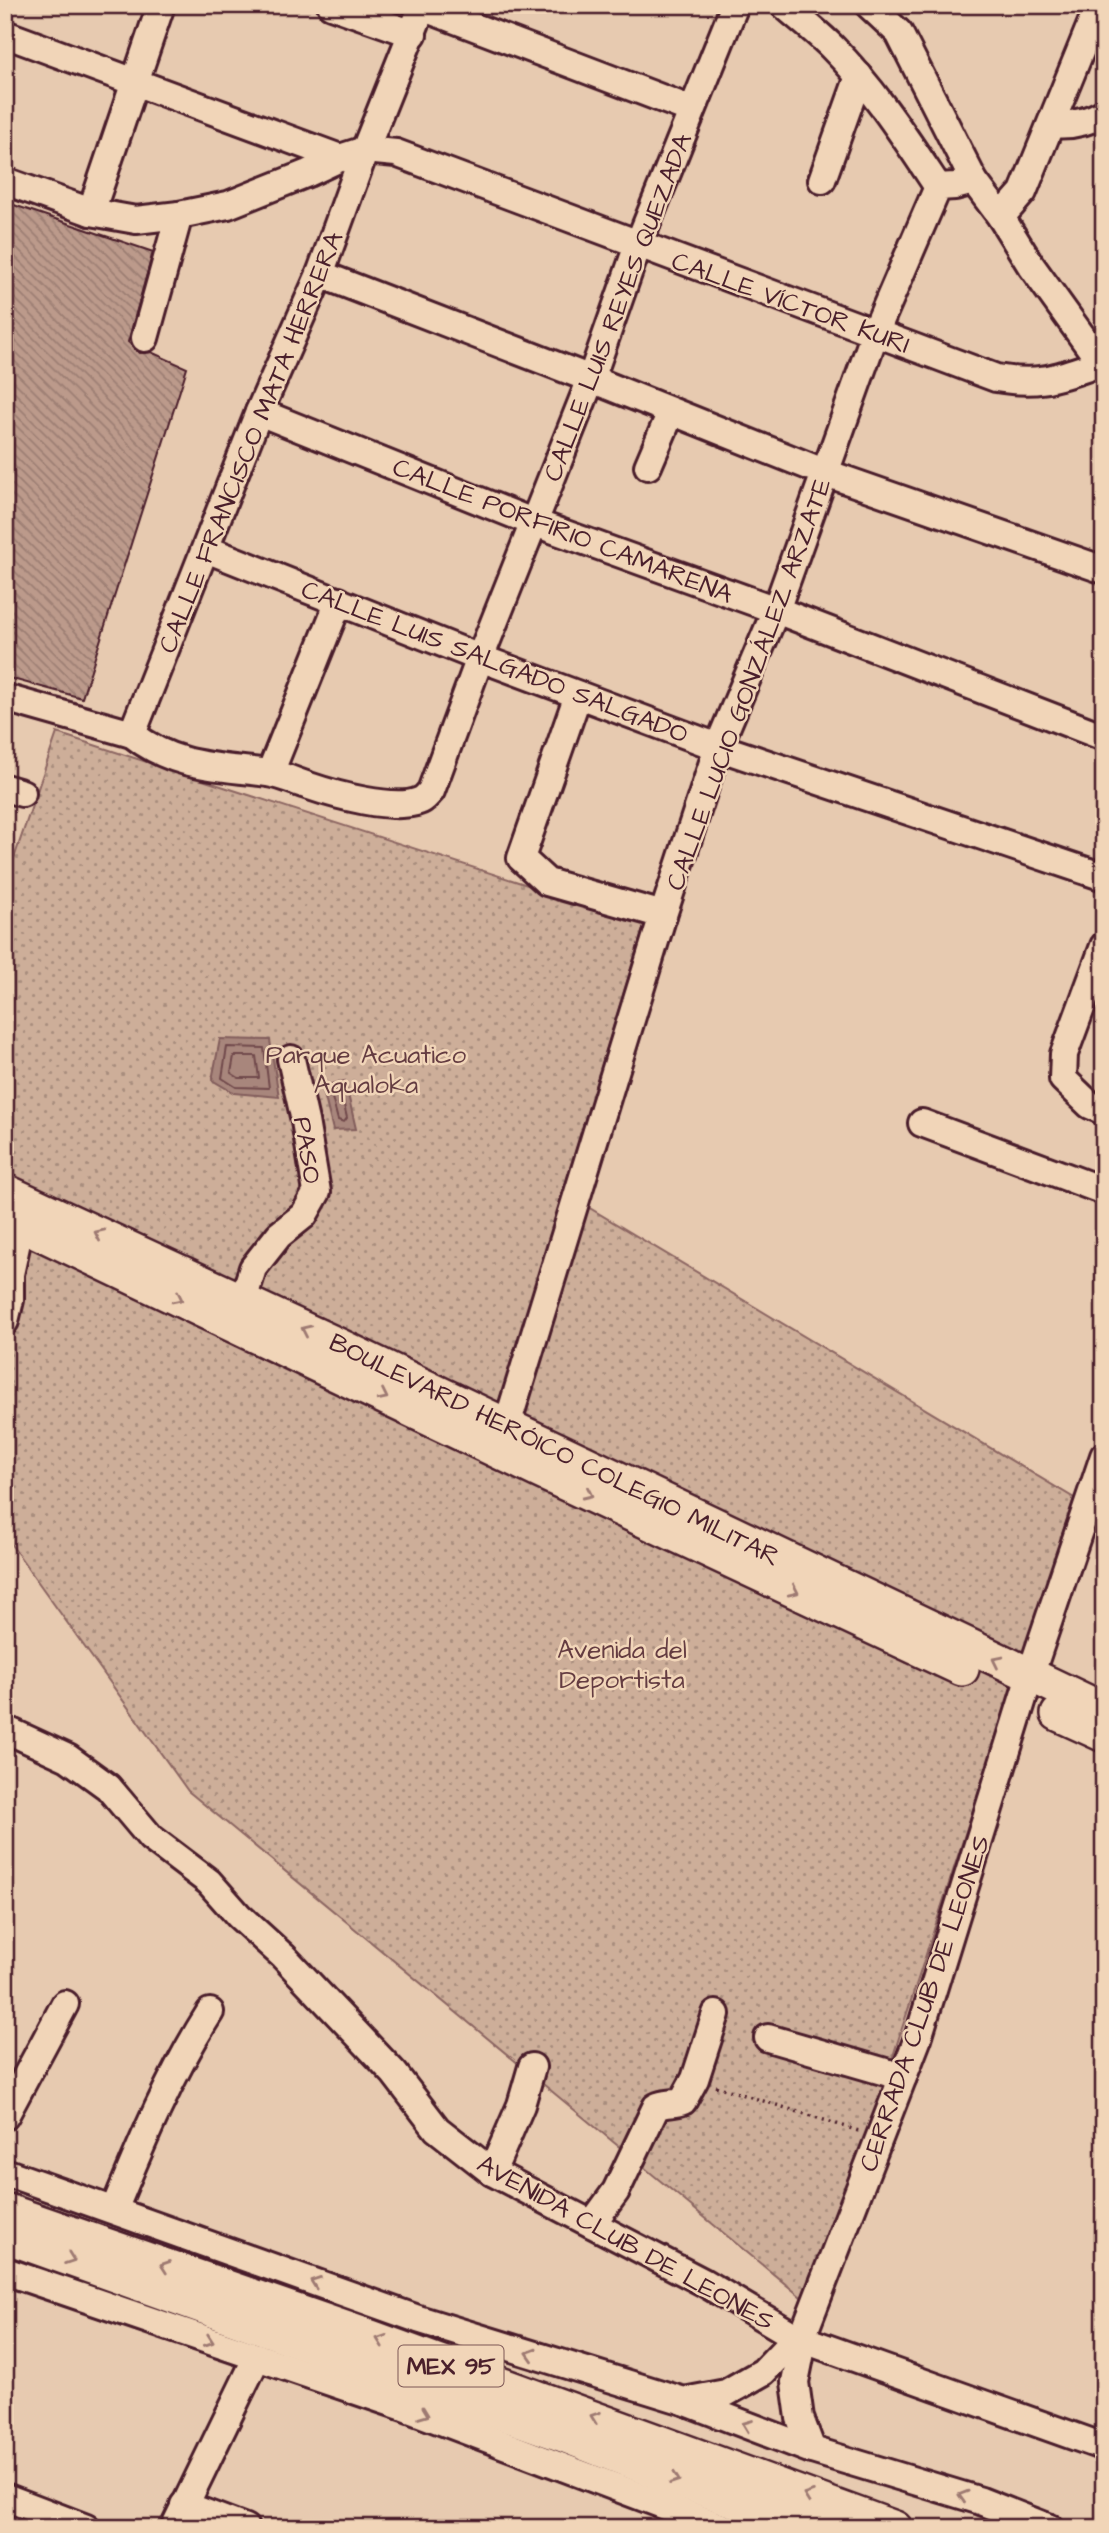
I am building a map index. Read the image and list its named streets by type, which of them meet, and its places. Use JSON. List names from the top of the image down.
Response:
{
  "streets": {
    "main road": ["BOULEVARD HERÓICO COLEGIO MILITAR", "MEX 95"],
    "street": [
      "CALLE VÍCTOR KURI",
      "CALLE LUIS REYES QUEZADA",
      "CALLE FRANCISCO MATA HERRERA",
      "CALLE PORFIRIO CAMARENA",
      "CALLE LUIS SALGADO SALGADO",
      "CALLE LUCIO GONZÁLEZ ARZATE",
      "PASO",
      "CERRADA CLUB DE LEONES",
      "AVENIDA CLUB DE LEONES"
    ]
  },
  "crossings": [
    ["CALLE VÍCTOR KURI", "CALLE LUIS REYES QUEZADA"],
    ["CALLE VÍCTOR KURI", "CALLE FRANCISCO MATA HERRERA"],
    ["CALLE VÍCTOR KURI", "CALLE LUCIO GONZÁLEZ ARZATE"],
    ["CALLE LUIS REYES QUEZADA", "CALLE PORFIRIO CAMARENA"],
    ["CALLE LUIS REYES QUEZADA", "CALLE LUIS SALGADO SALGADO"],
    ["CALLE FRANCISCO MATA HERRERA", "CALLE PORFIRIO CAMARENA"],
    ["CALLE FRANCISCO MATA HERRERA", "CALLE LUIS SALGADO SALGADO"],
    ["CALLE PORFIRIO CAMARENA", "CALLE LUCIO GONZÁLEZ ARZATE"],
    ["CALLE LUIS SALGADO SALGADO", "CALLE LUCIO GONZÁLEZ ARZATE"],
    ["CALLE LUCIO GONZÁLEZ ARZATE", "BOULEVARD HERÓICO COLEGIO MILITAR"],
    ["PASO", "BOULEVARD HERÓICO COLEGIO MILITAR"],
    ["BOULEVARD HERÓICO COLEGIO MILITAR", "CERRADA CLUB DE LEONES"],
    ["CERRADA CLUB DE LEONES", "AVENIDA CLUB DE LEONES"]
  ],
  "parks": ["Parque Acuatico Aqualoka", "Avenida del Deportista"]
}
